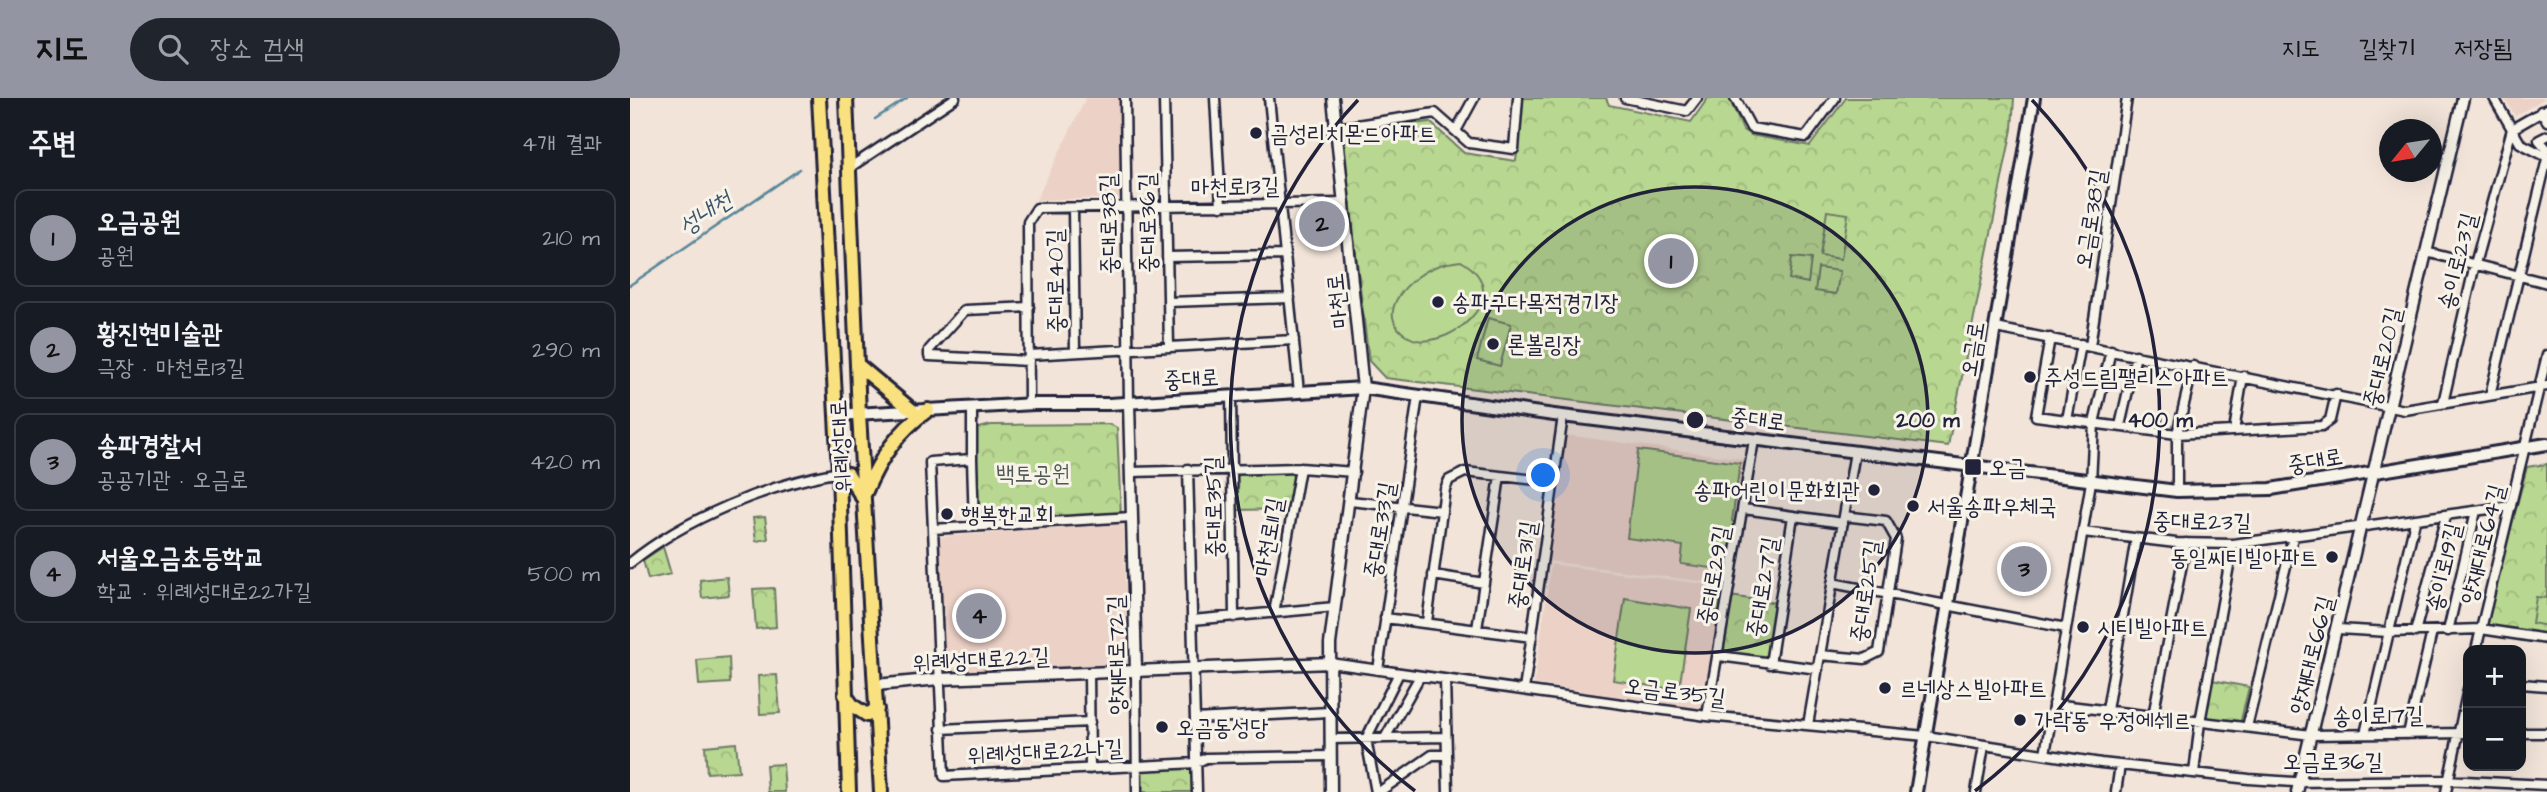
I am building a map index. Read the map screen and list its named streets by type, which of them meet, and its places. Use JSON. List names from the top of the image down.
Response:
{
  "streets": {
    "main road": ["오금로", "중대로", "위례성대로"],
    "street": [
      "마천로13길",
      "오금로38길",
      "중대로36길",
      "중대로38길",
      "송이로23길",
      "중대로40길",
      "마천로",
      "중대로20길",
      "중대로35길",
      "중대로23길",
      "중대로33길",
      "마천로11길",
      "양재대로64길",
      "중대로31길",
      "송이로19길",
      "중대로29길",
      "중대로27길",
      "중대로25길",
      "양재대로72길",
      "양재대로66길",
      "위례성대로22길",
      "오금로35길",
      "송이로17길",
      "위례성대로22나길",
      "오금로36길"
    ]
  },
  "crossings": [
    ["마천로13길", "중대로36길"],
    ["마천로13길", "중대로38길"],
    ["마천로13길", "중대로40길"],
    ["마천로13길", "마천로"],
    ["중대로38길", "중대로40길"],
    ["중대로38길", "중대로"],
    ["중대로38길", "양재대로72길"],
    ["중대로40길", "중대로"],
    ["마천로", "중대로"],
    ["마천로", "마천로11길"],
    ["마천로", "위례성대로22길"],
    ["마천로", "오금로35길"],
    ["오금로", "중대로"],
    ["오금로", "오금로35길"],
    ["오금로", "오금로36길"],
    ["중대로20길", "중대로"],
    ["중대로20길", "양재대로66길"],
    ["중대로", "위례성대로"],
    ["중대로", "중대로35길"],
    ["중대로", "중대로33길"],
    ["중대로", "양재대로64길"],
    ["중대로", "중대로31길"],
    ["중대로", "중대로29길"],
    ["중대로", "중대로25길"],
    ["중대로", "양재대로72길"],
    ["중대로", "양재대로66길"],
    ["위례성대로", "위례성대로22길"],
    ["중대로35길", "마천로11길"],
    ["중대로23길", "양재대로66길"],
    ["중대로33길", "중대로31길"],
    ["중대로33길", "오금로35길"],
    ["마천로11길", "양재대로72길"],
    ["양재대로64길", "송이로19길"],
    ["중대로31길", "오금로35길"],
    ["송이로19길", "양재대로66길"],
    ["송이로19길", "송이로17길"],
    ["중대로29길", "중대로25길"],
    ["중대로29길", "오금로35길"],
    ["중대로27길", "중대로25길"],
    ["중대로25길", "오금로35길"],
    ["양재대로72길", "위례성대로22길"],
    ["양재대로72길", "위례성대로22나길"],
    ["양재대로66길", "송이로17길"],
    ["양재대로66길", "오금로36길"],
    ["위례성대로22길", "오금로35길"],
    ["위례성대로22길", "위례성대로22나길"],
    ["오금로35길", "오금로36길"]
  ],
  "water": ["성내천"],
  "parks": ["백토공원"],
  "places": {
    "other": [
      "금성리치몬드아파트",
      "송파구다목적경기장",
      "론볼링장",
      "주성드림팰리스아파트",
      "송파어린이문화회관",
      "서울송파우체국",
      "행복한교회",
      "동일씨티빌아파트",
      "시티빌아파트",
      "르네상스빌아파트",
      "가락동 우정에쉐르",
      "오금동성당"
    ],
    "transit": ["오금"]
  },
  "north": "bottom left",
  "page": {
    "header": "지도",
    "search": "장소 검색",
    "nav": ["지도", "길찾기", "저장됨"],
    "heading": ["주변", "4개 결과"],
    "list": [
      {
        "mark": "1",
        "name": "오금공원",
        "note": "공원",
        "value": "210 m"
      },
      {
        "mark": "2",
        "name": "황진현미술관",
        "note": "극장 · 마천로13길",
        "value": "290 m"
      },
      {
        "mark": "3",
        "name": "송파경찰서",
        "note": "공공기관 · 오금로",
        "value": "420 m"
      },
      {
        "mark": "4",
        "name": "서울오금초등학교",
        "note": "학교 · 위례성대로22가길",
        "value": "500 m"
      }
    ],
    "pins": [
      "2",
      "1",
      "3",
      "4"
    ],
    "map_buttons": ["+", "−"]
  },
  "rings": ["200 m", "400 m"]
}
